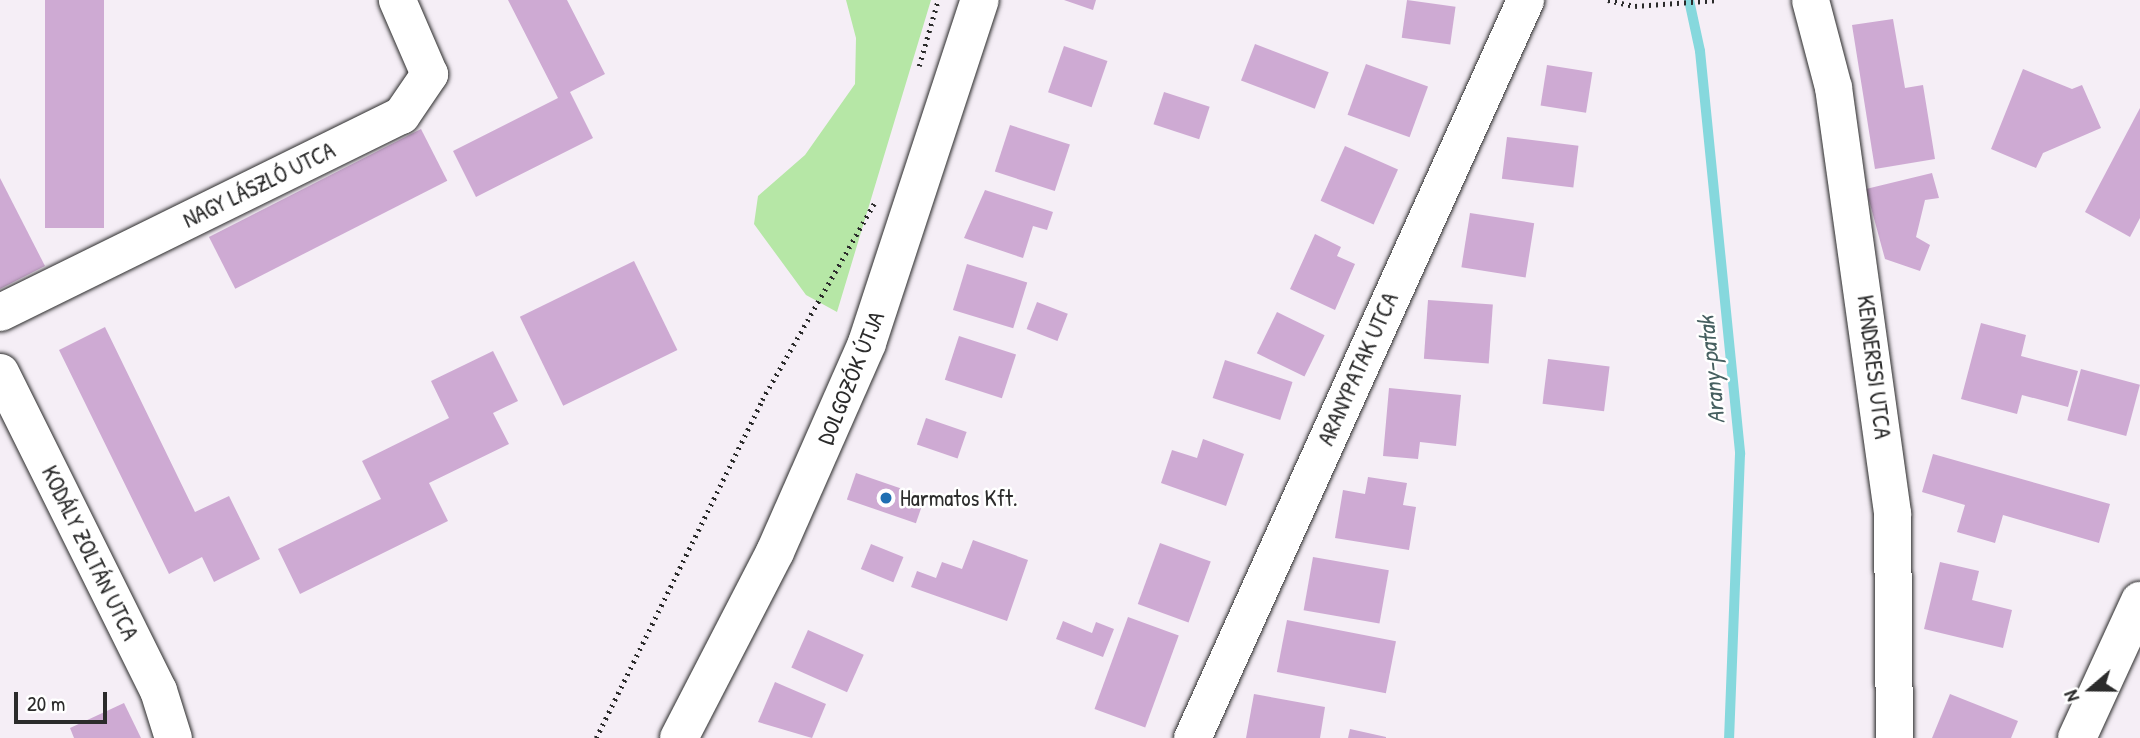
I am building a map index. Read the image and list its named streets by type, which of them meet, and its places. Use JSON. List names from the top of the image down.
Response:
{
  "streets": {
    "main road": ["DOLGOZÓK ÚTJA"],
    "street": [
      "NAGY LÁSZLÓ UTCA",
      "KENDERESI UTCA",
      "ARANYPATAK UTCA",
      "KODÁLY ZOLTÁN UTCA"
    ]
  },
  "water": ["Arany-patak"],
  "places": ["Harmatos Kft."],
  "scale_bar": "20 m",
  "north": "left"
}
